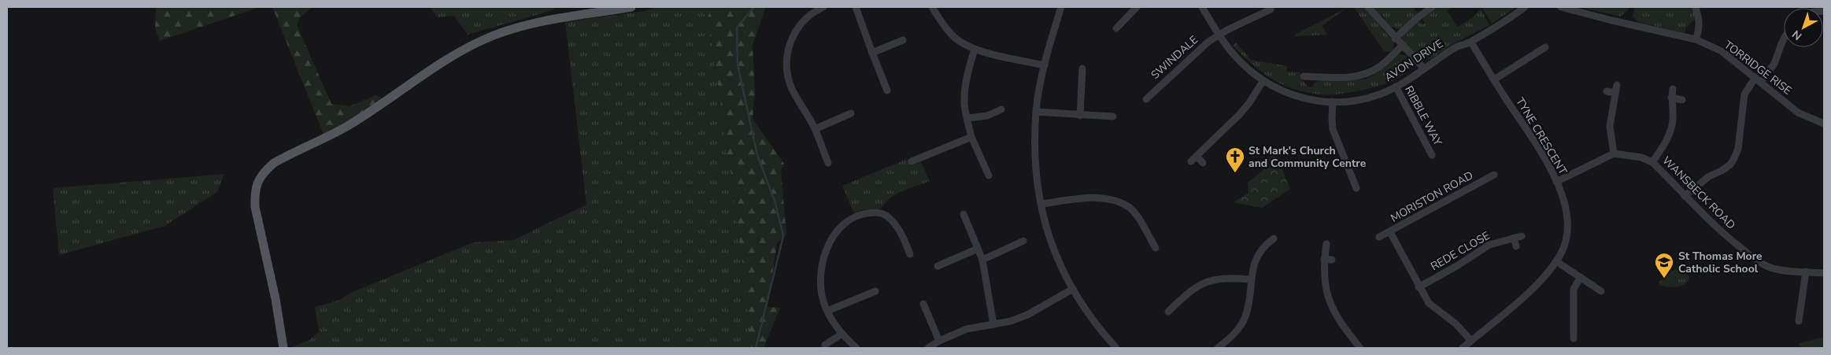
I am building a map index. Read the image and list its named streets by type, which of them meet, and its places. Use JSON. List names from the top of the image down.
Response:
{
  "streets": {
    "street": [
      "SWINDALE",
      "AVON DRIVE",
      "TORRIDGE RISE",
      "RIBBLE WAY",
      "TYNE CRESCENT",
      "WANSBECK ROAD",
      "MORISTON ROAD",
      "REDE CLOSE"
    ]
  },
  "crossings": [
    ["SWINDALE", "AVON DRIVE"],
    ["AVON DRIVE", "RIBBLE WAY"],
    ["AVON DRIVE", "TYNE CRESCENT"],
    ["TYNE CRESCENT", "MORISTON ROAD"],
    ["MORISTON ROAD", "REDE CLOSE"]
  ],
  "places": {
    "church": ["St Mark's Church and Community Centre"],
    "school or university": ["St Thomas More Catholic School"]
  },
  "north": "bottom left"
}
